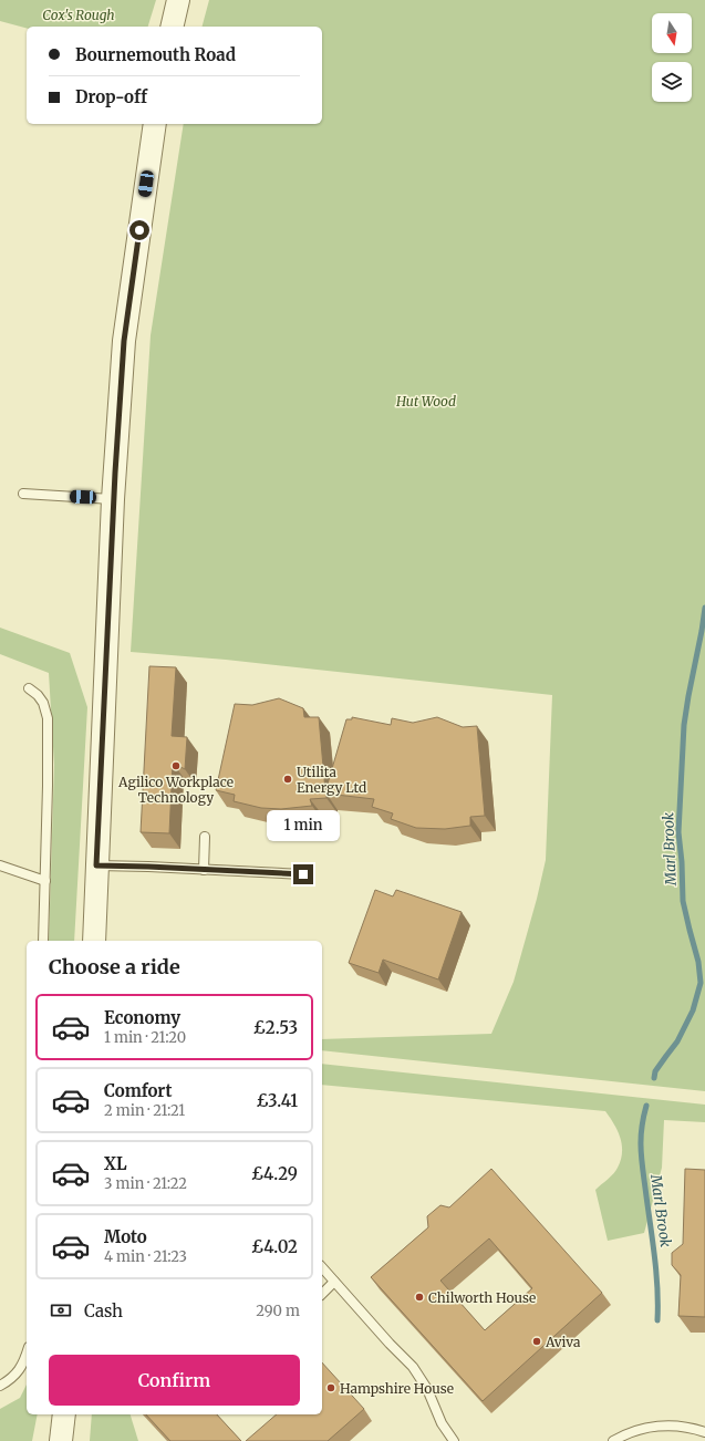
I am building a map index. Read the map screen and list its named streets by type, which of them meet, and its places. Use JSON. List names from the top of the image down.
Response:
{
  "water": ["Marl Brook"],
  "parks": ["Cox's Rough", "Hut Wood"],
  "places": [
    "Agilico Workplace Technology",
    "Utilita Energy Ltd",
    "Chilworth House",
    "Aviva",
    "Hampshire House"
  ],
  "north": "bottom",
  "page": {
    "banner": ["Bournemouth Road", "Drop-off"],
    "bubble": "1 min",
    "heading": "Choose a ride",
    "list": [
      {
        "name": "Economy",
        "note": "1 min · 21:20",
        "value": "£2.53"
      },
      {
        "name": "Comfort",
        "note": "2 min · 21:21",
        "value": "£3.41"
      },
      {
        "name": "XL",
        "note": "3 min · 21:22",
        "value": "£4.29"
      },
      {
        "name": "Moto",
        "note": "4 min · 21:23",
        "value": "£4.02"
      }
    ],
    "pay": ["Cash", "290 m"],
    "buttons": "Confirm"
  }
}
